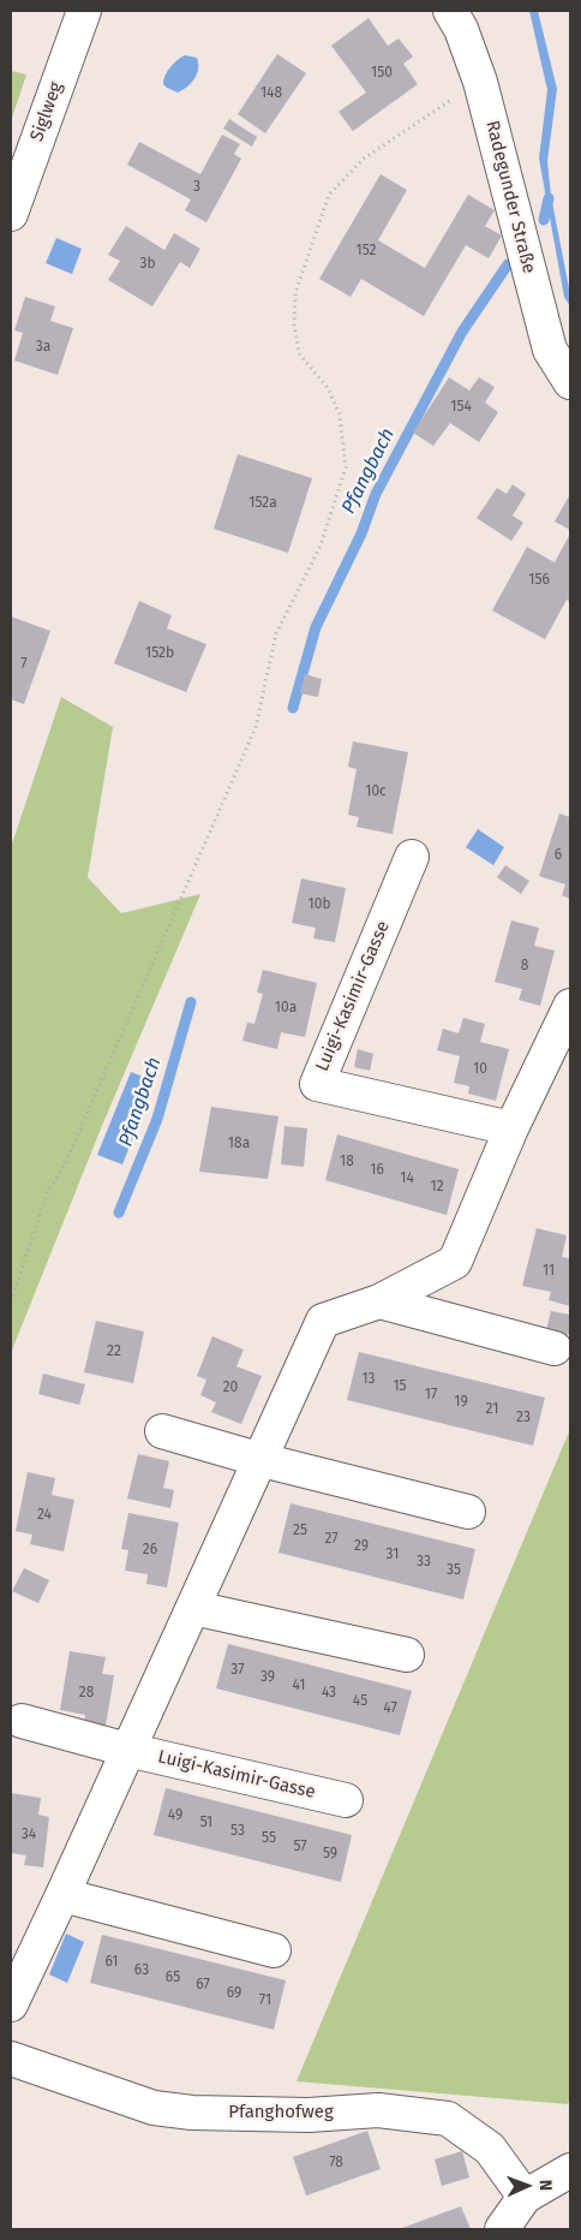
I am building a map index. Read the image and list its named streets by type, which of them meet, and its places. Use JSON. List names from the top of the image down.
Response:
{
  "streets": {
    "street": [
      "Siglweg",
      "Radegunder Straße",
      "Luigi-Kasimir-Gasse",
      "Pfanghofweg"
    ]
  },
  "water": ["Pfangbach"],
  "house_numbers": [
    "150",
    "148",
    "3",
    "152",
    "3b",
    "3a",
    "154",
    "152a",
    "156",
    "152b",
    "7",
    "10c",
    "6",
    "10b",
    "8",
    "10a",
    "10",
    "18a",
    "18",
    "16",
    "14",
    "12",
    "11",
    "22",
    "13",
    "15",
    "20",
    "17",
    "19",
    "21",
    "23",
    "24",
    "25",
    "27",
    "29",
    "26",
    "31",
    "33",
    "35",
    "37",
    "39",
    "41",
    "28",
    "43",
    "45",
    "47",
    "49",
    "51",
    "53",
    "34",
    "55",
    "57",
    "59",
    "61",
    "63",
    "65",
    "67",
    "69",
    "71",
    "78"
  ],
  "north": "right"
}
